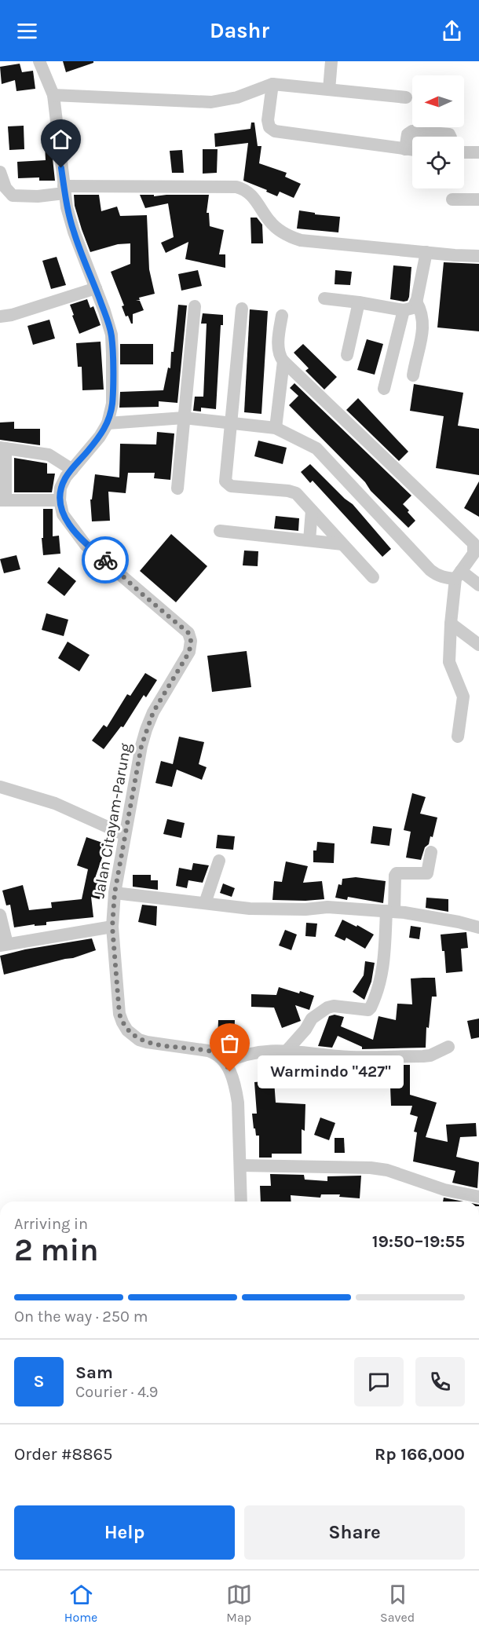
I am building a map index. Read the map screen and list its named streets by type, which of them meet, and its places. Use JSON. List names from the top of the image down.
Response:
{
  "streets": {
    "street": ["Jalan Citayam-Parung"]
  },
  "places": ["Warmindo \"427\""],
  "north": "left",
  "page": {
    "header": "Dashr",
    "bubble": "Warmindo \"427\"",
    "heading": ["2 min", "Arriving in", "19:50–19:55"],
    "panel": [
      "Sam",
      "Courier · 4.9",
      "Order #8865",
      "Rp 166,000"
    ],
    "bar": "On the way · 250 m",
    "round": "S",
    "buttons": ["Help", "Share"],
    "tabs": ["Home", "Map", "Saved"]
  }
}
